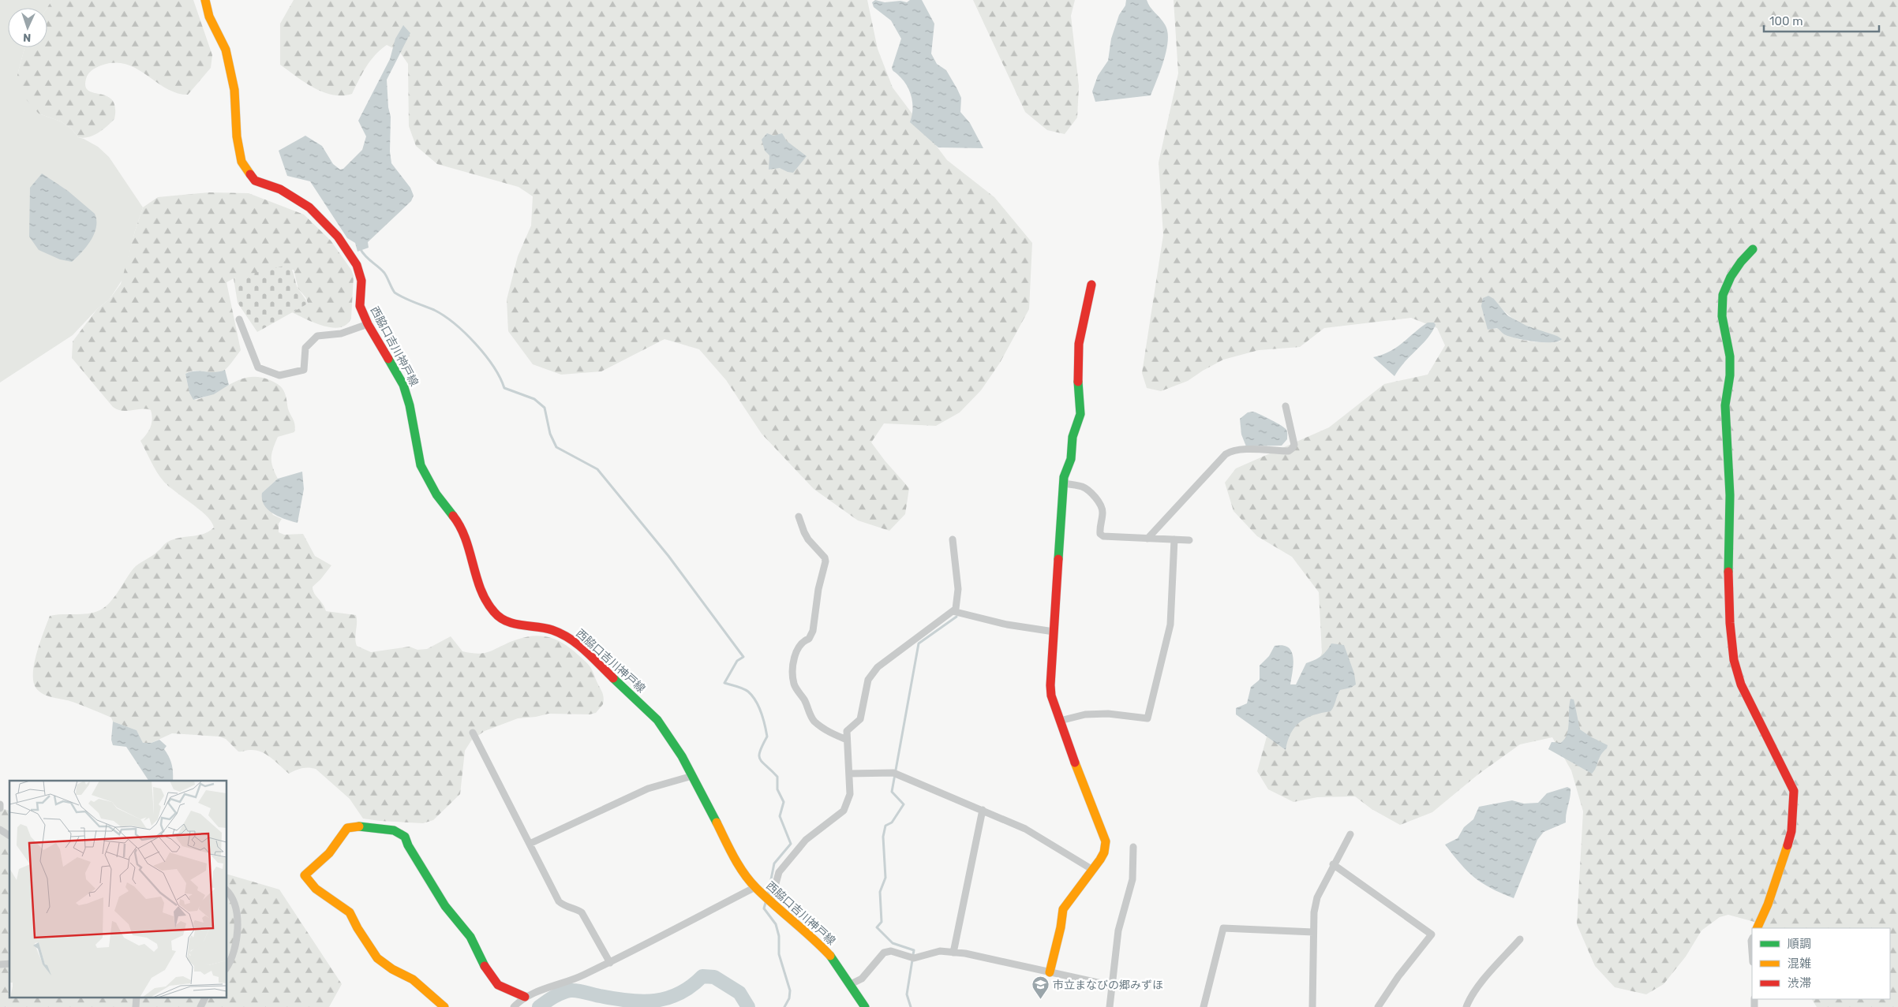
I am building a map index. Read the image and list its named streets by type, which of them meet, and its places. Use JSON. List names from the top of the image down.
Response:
{
  "streets": {
    "street": ["西脇口吉川神戸線"]
  },
  "places": {
    "school or university": ["市立まなびの郷みずほ"]
  },
  "legend": ["順調", "混雑", "渋滞"],
  "scale_bar": "100 m",
  "north": "bottom"
}
